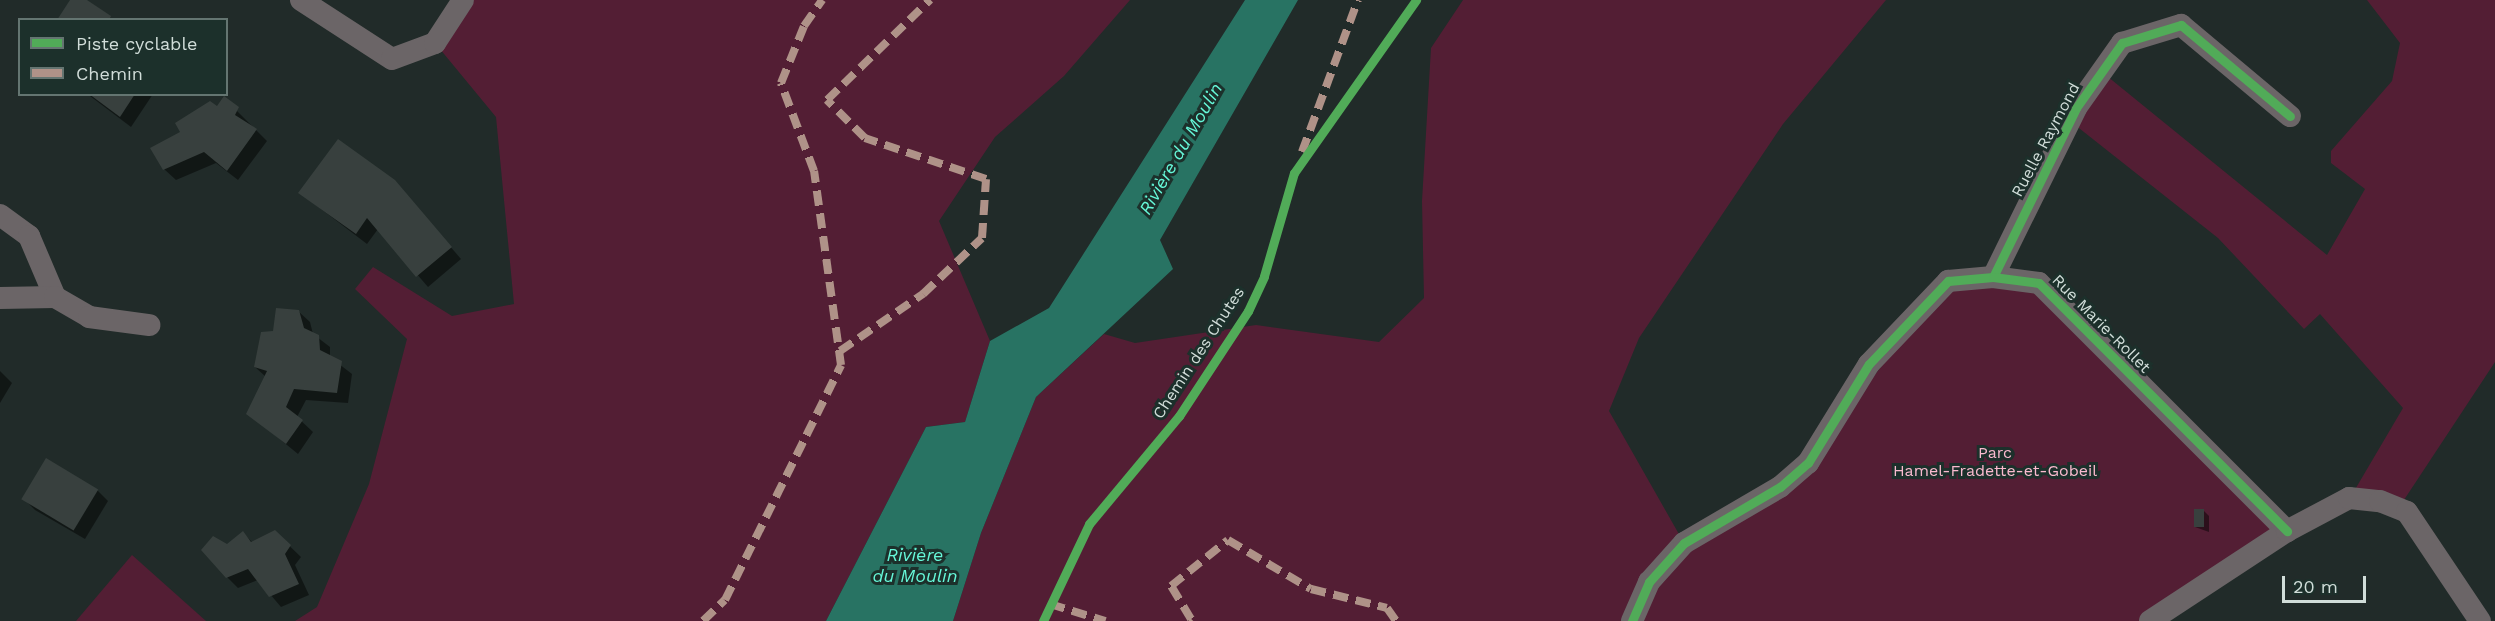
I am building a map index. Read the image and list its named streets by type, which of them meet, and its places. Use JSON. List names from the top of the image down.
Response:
{
  "streets": {
    "street": ["Ruelle Raymond", "Rue Marie-Rollet"],
    "cycle path": ["Chemin des Chutes"]
  },
  "crossings": [
    ["Ruelle Raymond", "Rue Marie-Rollet"]
  ],
  "water": ["Rivière du Moulin"],
  "parks": ["Parc Hamel-Fradette-et-Gobeil"],
  "legend": ["Piste cyclable", "Chemin"],
  "scale_bar": "20 m"
}
